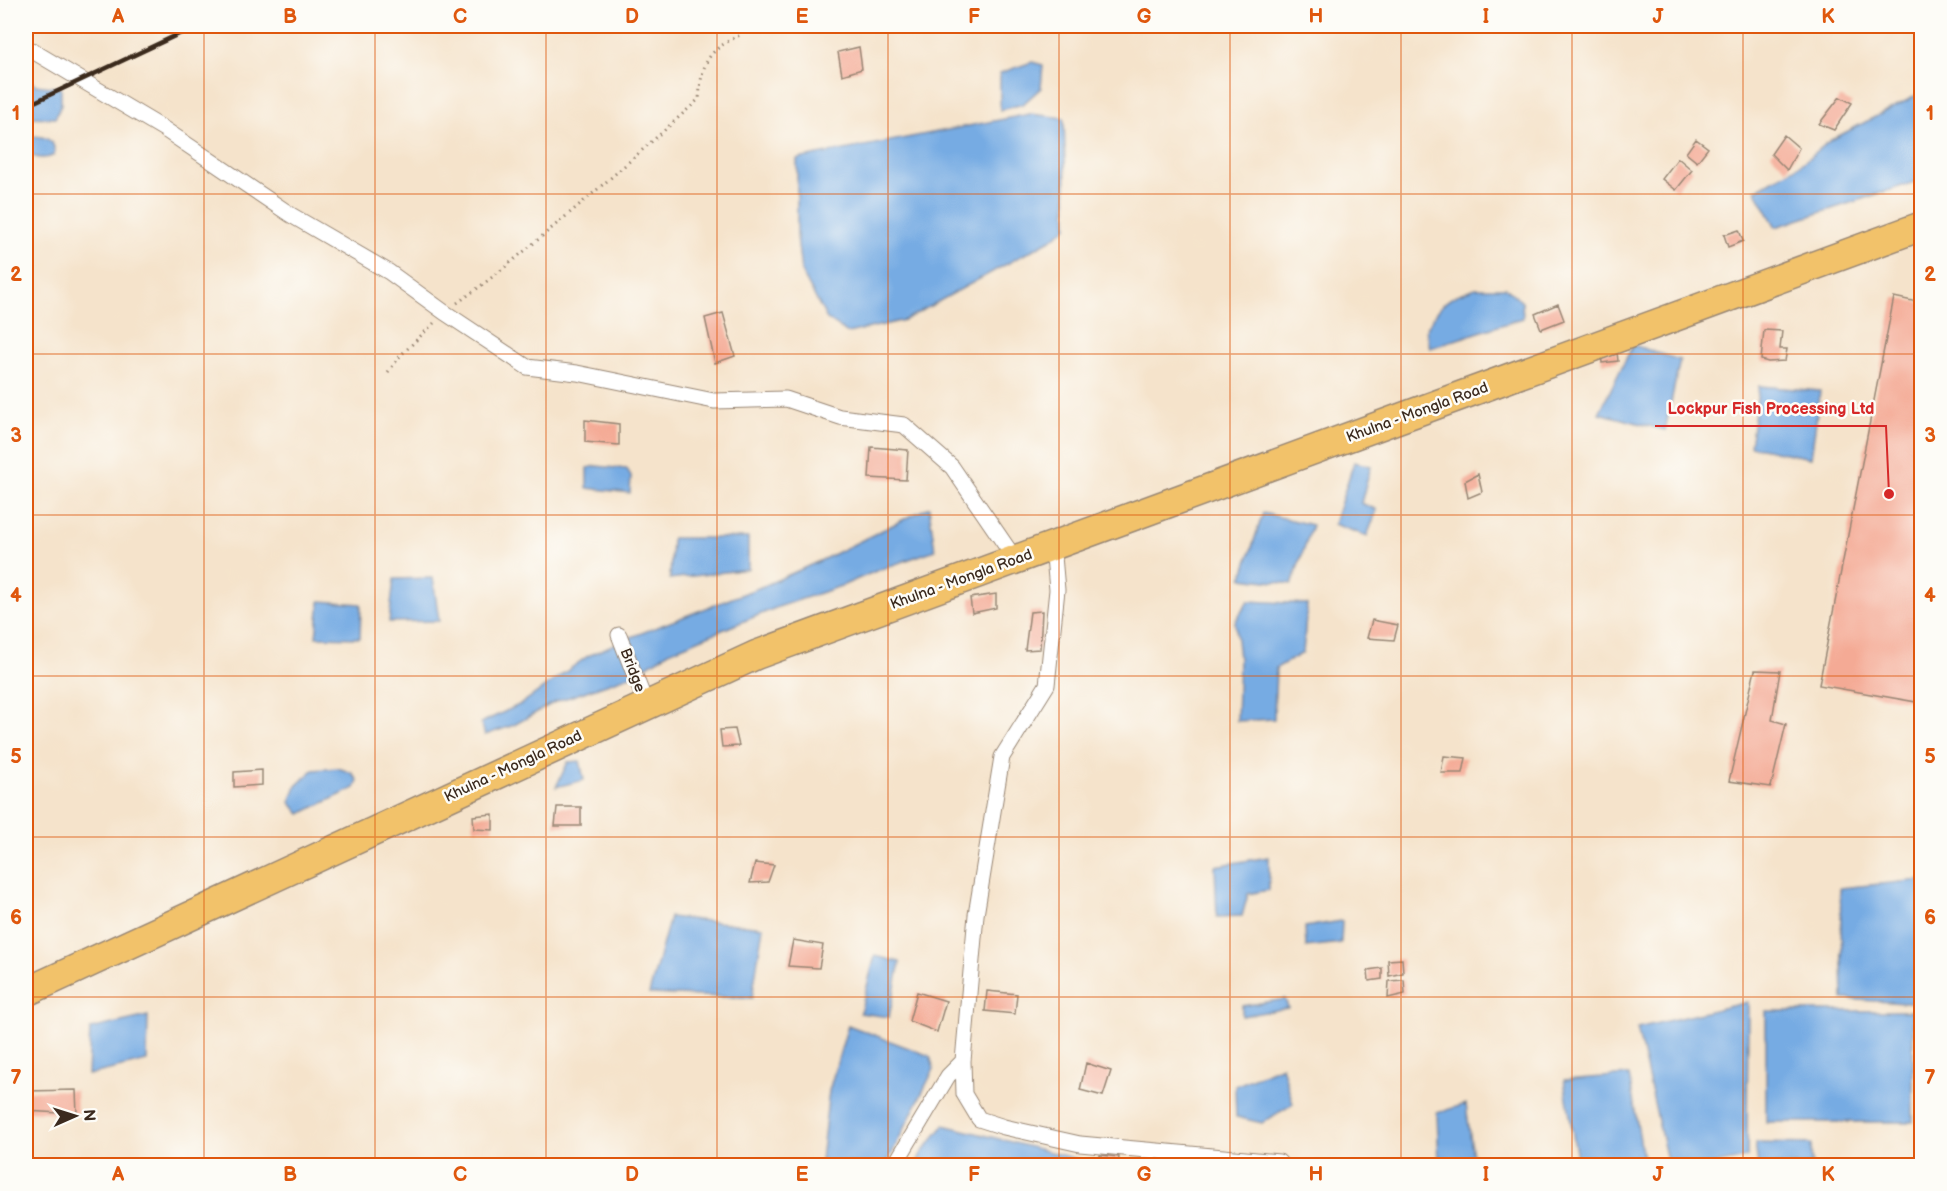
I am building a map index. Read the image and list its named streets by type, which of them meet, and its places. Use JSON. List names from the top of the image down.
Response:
{
  "streets": {
    "highway": ["Khulna - Mongla Road"],
    "street": ["Bridge"]
  },
  "crossings": [
    ["Khulna - Mongla Road", "Bridge"]
  ],
  "places": ["Lockpur Fish Processing Ltd"],
  "north": "right",
  "grid": {
    "columns": [
      "A",
      "B",
      "C",
      "D",
      "E",
      "F",
      "G",
      "H",
      "I",
      "J",
      "K"
    ],
    "rows": [
      "1",
      "2",
      "3",
      "4",
      "5",
      "6",
      "7"
    ]
  }
}
